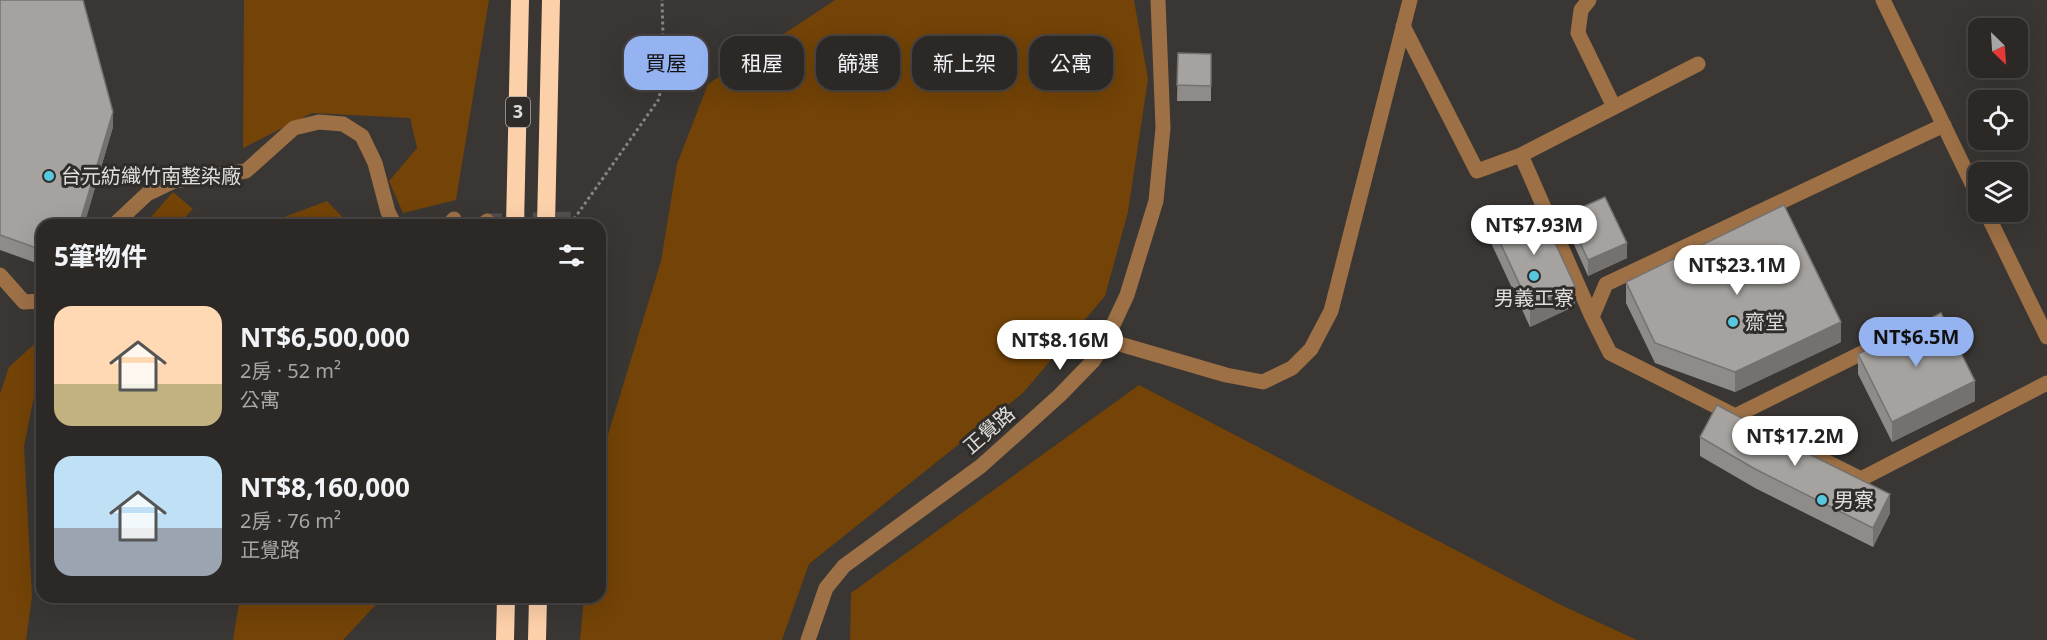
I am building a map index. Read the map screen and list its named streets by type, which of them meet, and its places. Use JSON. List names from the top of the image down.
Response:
{
  "streets": {
    "highway": ["3"],
    "street": ["正覺路"]
  },
  "places": [
    "台元紡織竹南整染廠",
    "男義工寮",
    "齋堂",
    "男寮"
  ],
  "north": "bottom right",
  "page": {
    "chip": [
      "買屋",
      "租屋",
      "篩選",
      "新上架",
      "公寓"
    ],
    "price": [
      "NT$7.93M",
      "NT$23.1M",
      "NT$6.5M",
      "NT$8.16M",
      "NT$17.2M"
    ],
    "heading": "5筆物件",
    "list": [
      {
        "name": "NT$6,500,000",
        "note": "2房 · 52 m² · 公寓"
      },
      {
        "name": "NT$8,160,000",
        "note": "2房 · 76 m² · 正覺路"
      }
    ]
  }
}
